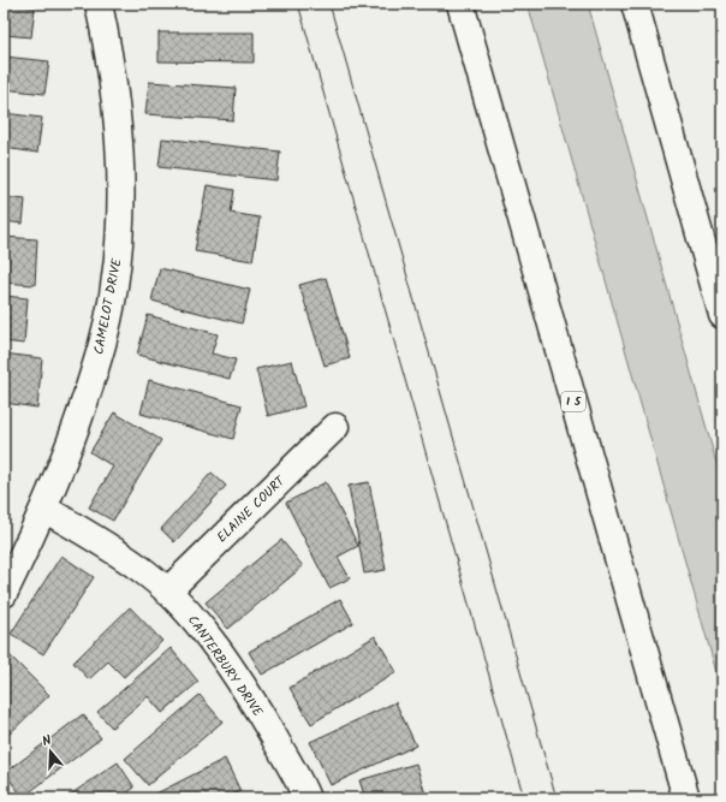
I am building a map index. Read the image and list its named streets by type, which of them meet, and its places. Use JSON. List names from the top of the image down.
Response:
{
  "streets": {
    "main road": [
      "CAMELOT DRIVE",
      "I 5",
      "ELAINE COURT",
      "CANTERBURY DRIVE"
    ]
  },
  "crossings": [
    ["CAMELOT DRIVE", "CANTERBURY DRIVE"],
    ["ELAINE COURT", "CANTERBURY DRIVE"]
  ],
  "north": "top"
}
